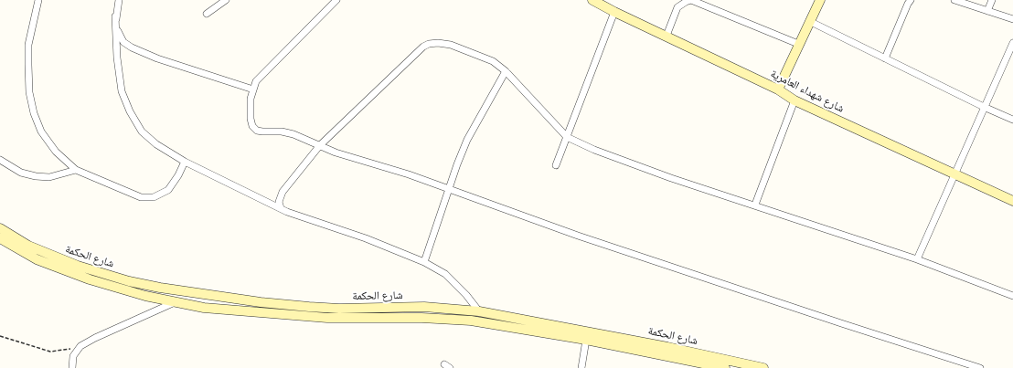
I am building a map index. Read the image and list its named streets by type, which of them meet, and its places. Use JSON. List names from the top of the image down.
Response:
{
  "streets": {
    "street": ["شارع شهداء العامرية", "شارع الحكمة"]
  }
}
